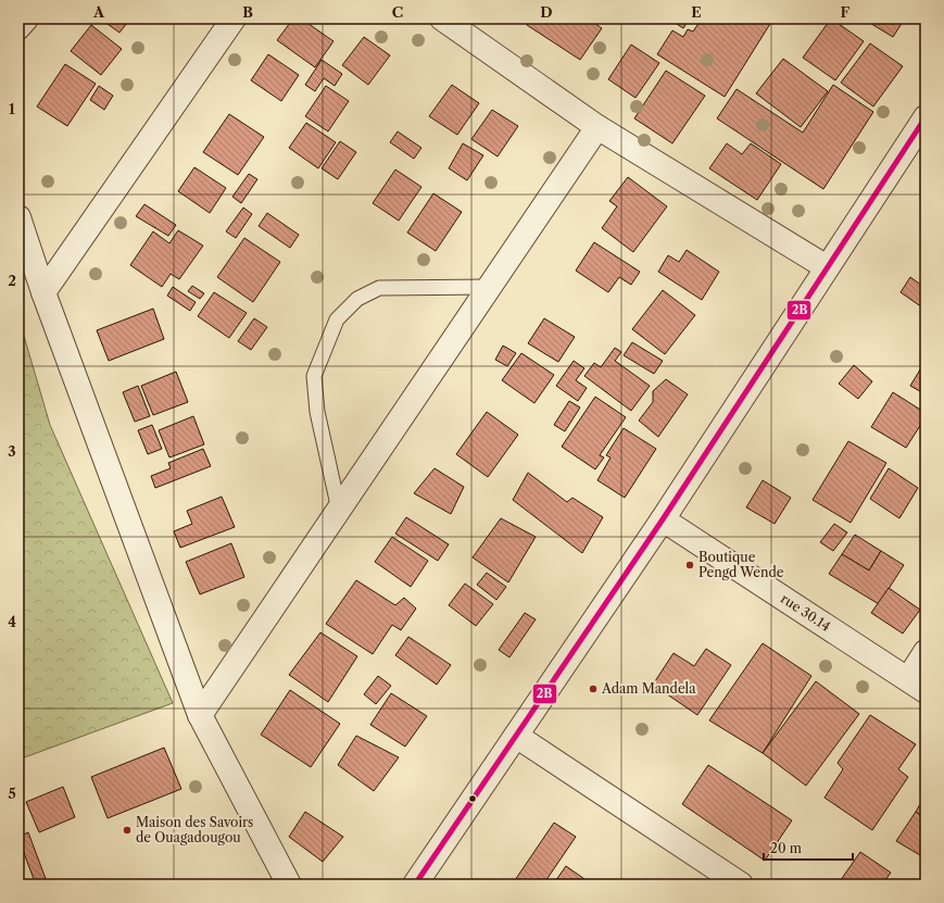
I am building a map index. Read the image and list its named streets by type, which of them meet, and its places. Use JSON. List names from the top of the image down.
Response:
{
  "streets": {
    "street": ["rue 30.14"]
  },
  "places": ["Boutique Pengd Wende", "Adam Mandela", "Maison des Savoirs de Ouagadougou"],
  "lines": ["transit line 2B"],
  "scale_bar": "20 m",
  "grid": {
    "columns": [
      "A",
      "B",
      "C",
      "D",
      "E",
      "F"
    ],
    "rows": [
      "1",
      "2",
      "3",
      "4",
      "5"
    ]
  }
}
